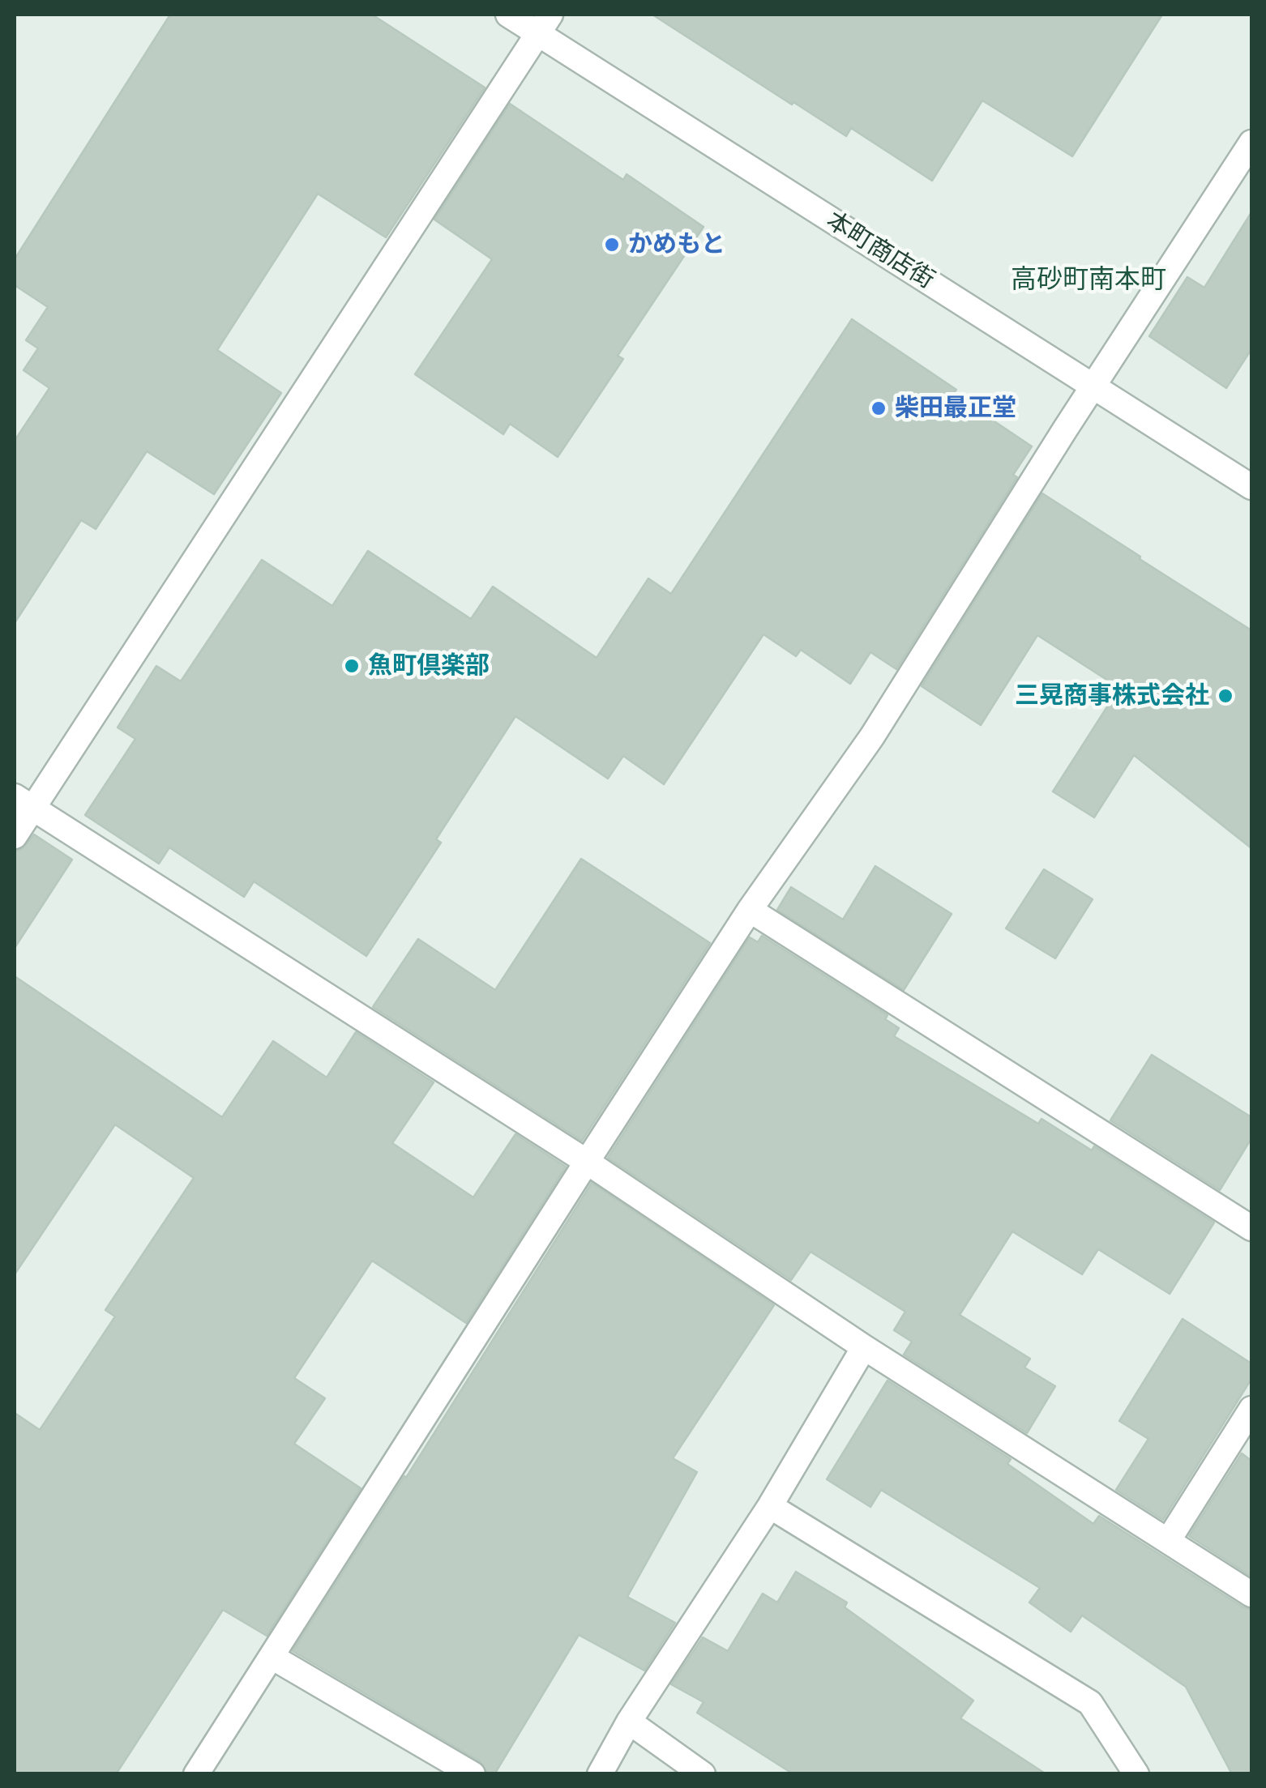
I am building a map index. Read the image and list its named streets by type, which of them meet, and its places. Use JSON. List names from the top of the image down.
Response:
{
  "streets": {
    "street": ["本町商店街"]
  },
  "districts": ["高砂町南本町"],
  "places": [
    "かめもと",
    "柴田最正堂",
    "魚町倶楽部",
    "三晃商事株式会社"
  ]
}
